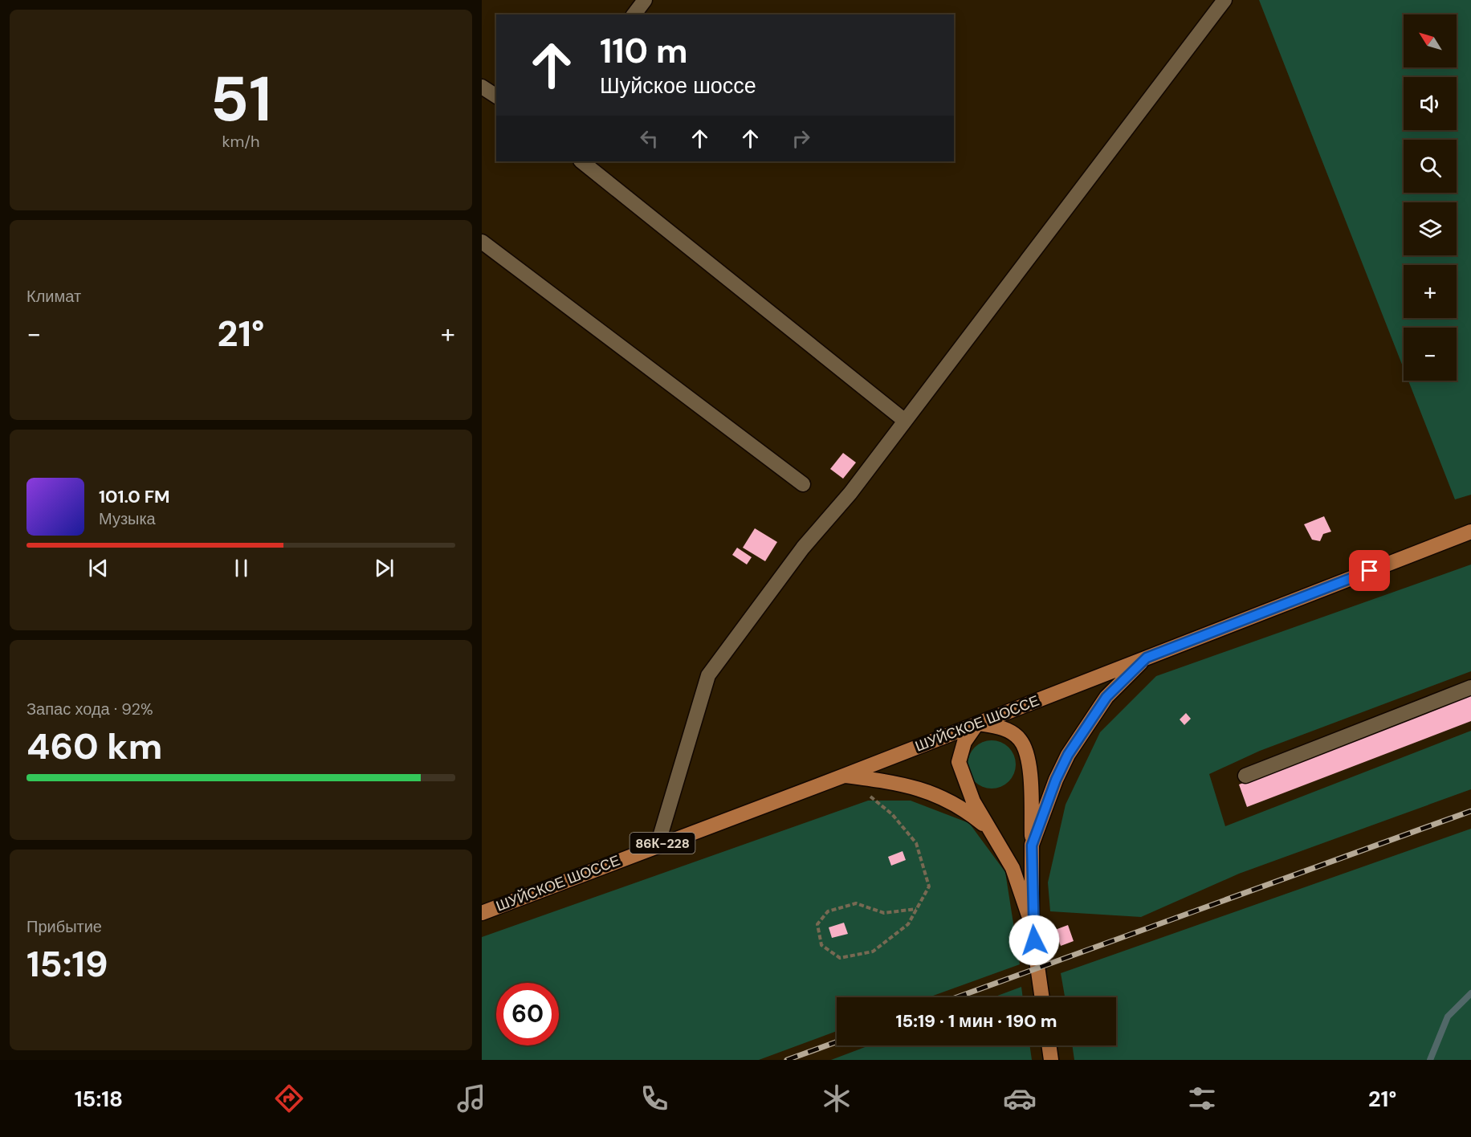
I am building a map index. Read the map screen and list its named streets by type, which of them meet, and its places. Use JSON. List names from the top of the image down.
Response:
{
  "streets": {
    "main road": ["ШУЙСКОЕ ШОССЕ", "86К-228"]
  },
  "north": "top left",
  "page": {
    "tile": [
      ["51", "km/h"],
      "Климат",
      ["Запас хода · 92%", "460 km"],
      ["Прибытие", "15:19"]
    ],
    "map_buttons": ["+", "−"],
    "turn": ["110 m", "Шуйское шоссе"],
    "heat": ["−", "21°", "+"],
    "song": ["101.0 FM", "Музыка"],
    "limit": "60",
    "trip": "15:19 · 1 мин · 190 m",
    "tabs": ["15:18", "21°"]
  }
}
